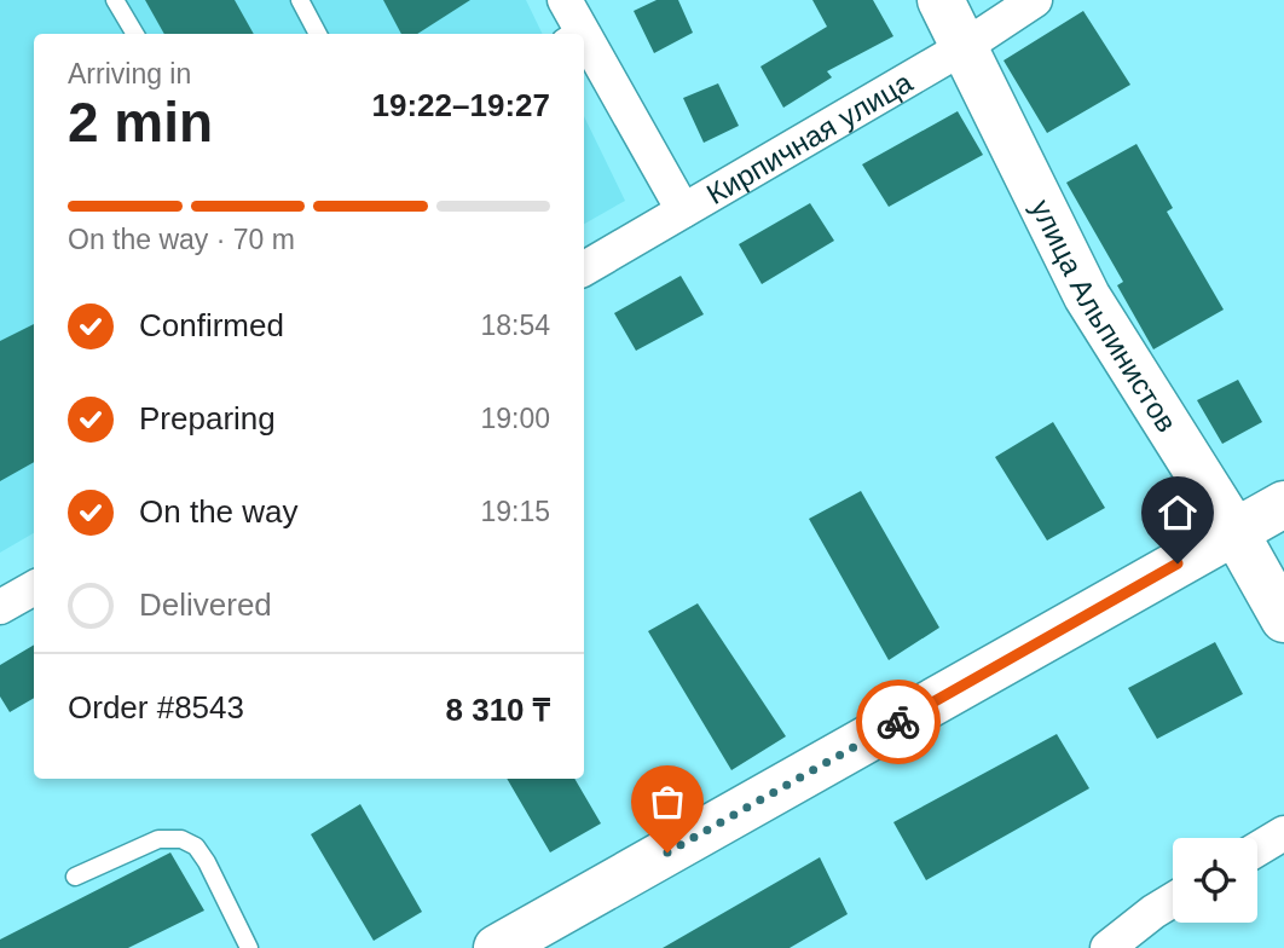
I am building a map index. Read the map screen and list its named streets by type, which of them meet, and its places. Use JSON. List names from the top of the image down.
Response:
{
  "streets": {
    "street": ["Кирпичная улица", "улица Альпинистов"]
  },
  "crossings": [
    ["Кирпичная улица", "улица Альпинистов"]
  ],
  "page": {
    "heading": ["2 min", "Arriving in", "19:22–19:27"],
    "panel": ["Order #8543", "8 310 ₸"],
    "bar": "On the way · 70 m",
    "list": [
      ["Confirmed", "18:54"],
      ["Preparing", "19:00"],
      ["On the way", "19:15"],
      "Delivered"
    ]
  }
}
